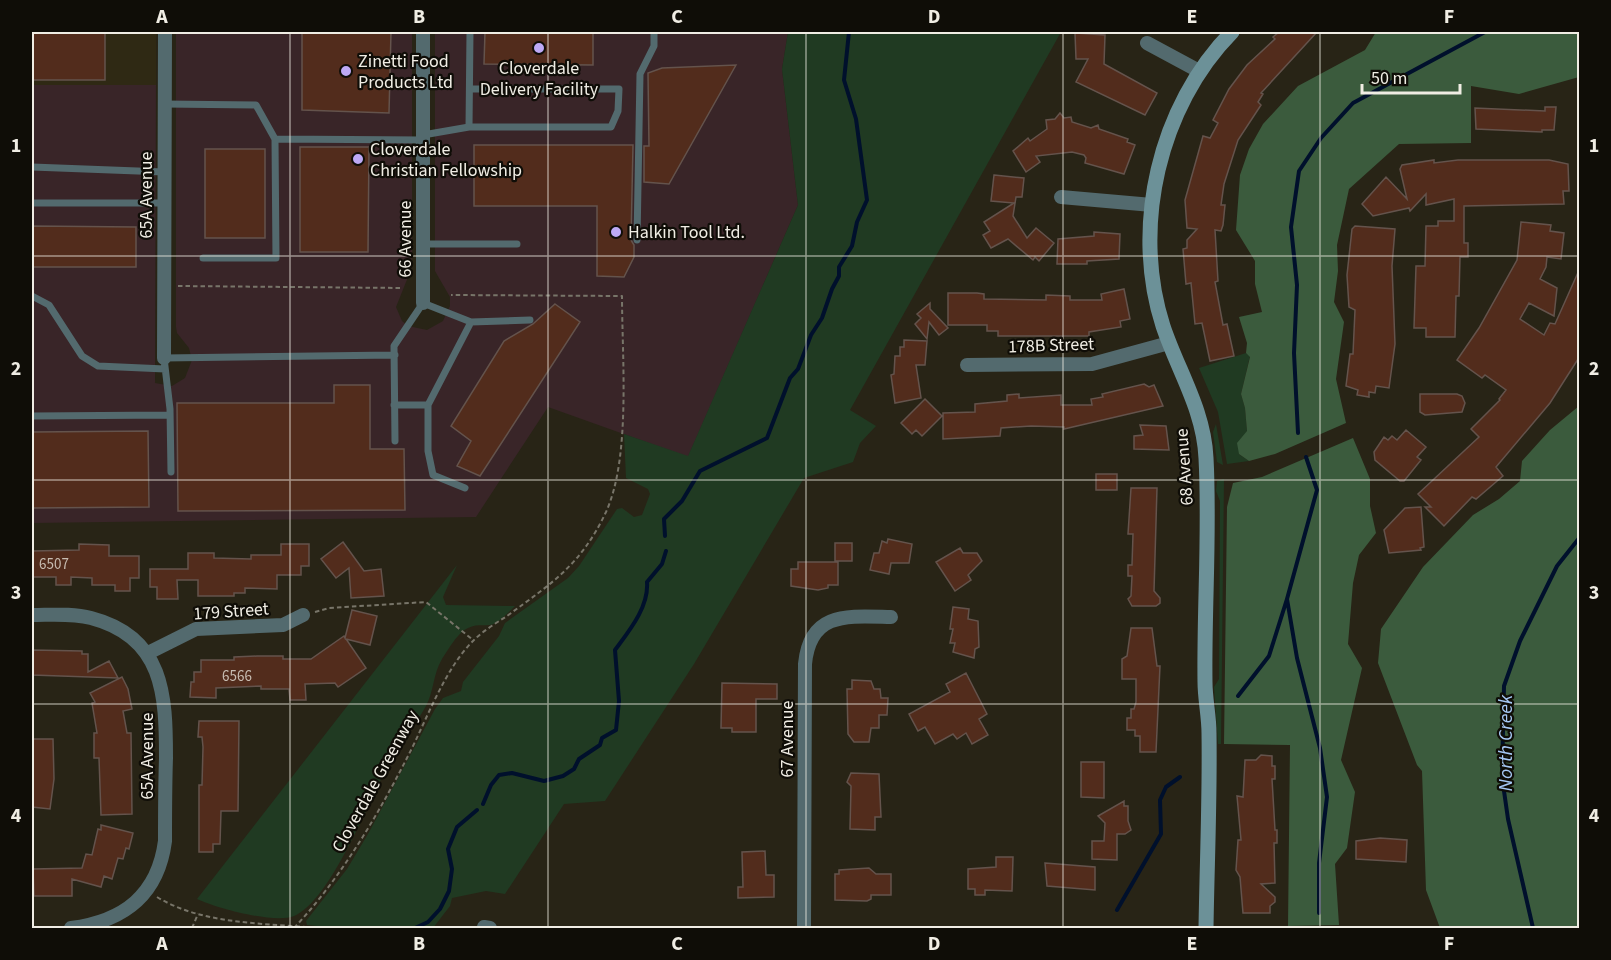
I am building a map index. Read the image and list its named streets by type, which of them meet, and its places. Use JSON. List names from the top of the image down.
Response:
{
  "streets": {
    "street": [
      "65A Avenue",
      "66 Avenue",
      "178B Street",
      "68 Avenue",
      "179 Street",
      "67 Avenue"
    ],
    "path": ["Cloverdale Greenway"]
  },
  "crossings": [
    ["65A Avenue", "179 Street"],
    ["178B Street", "68 Avenue"]
  ],
  "water": ["North Creek"],
  "places": [
    "Cloverdale Delivery Facility",
    "Zinetti Food Products Ltd",
    "Cloverdale Christian Fellowship",
    "Halkin Tool Ltd."
  ],
  "house_numbers": ["6507", "6566"],
  "scale_bar": "50 m",
  "grid": {
    "columns": [
      "A",
      "B",
      "C",
      "D",
      "E",
      "F"
    ],
    "rows": [
      "1",
      "2",
      "3",
      "4"
    ]
  }
}
